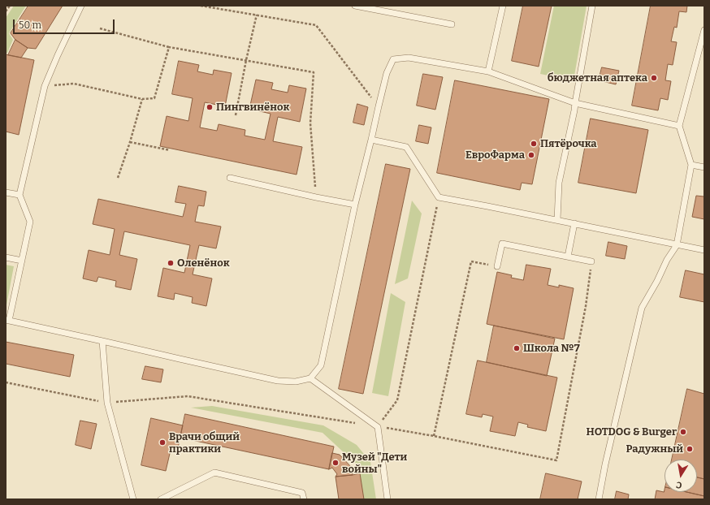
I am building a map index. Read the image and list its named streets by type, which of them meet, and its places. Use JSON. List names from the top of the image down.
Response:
{
  "places": [
    "бюджетная аптека",
    "Пингвинёнок",
    "Пятёрочка",
    "ЕвроФарма",
    "Оленёнок",
    "Школа №7",
    "HOTDOG & Burger",
    "Врачи общий практики",
    "Радужный",
    "Музей \"Дети войны\""
  ],
  "scale_bar": "50 m",
  "north": "bottom"
}
